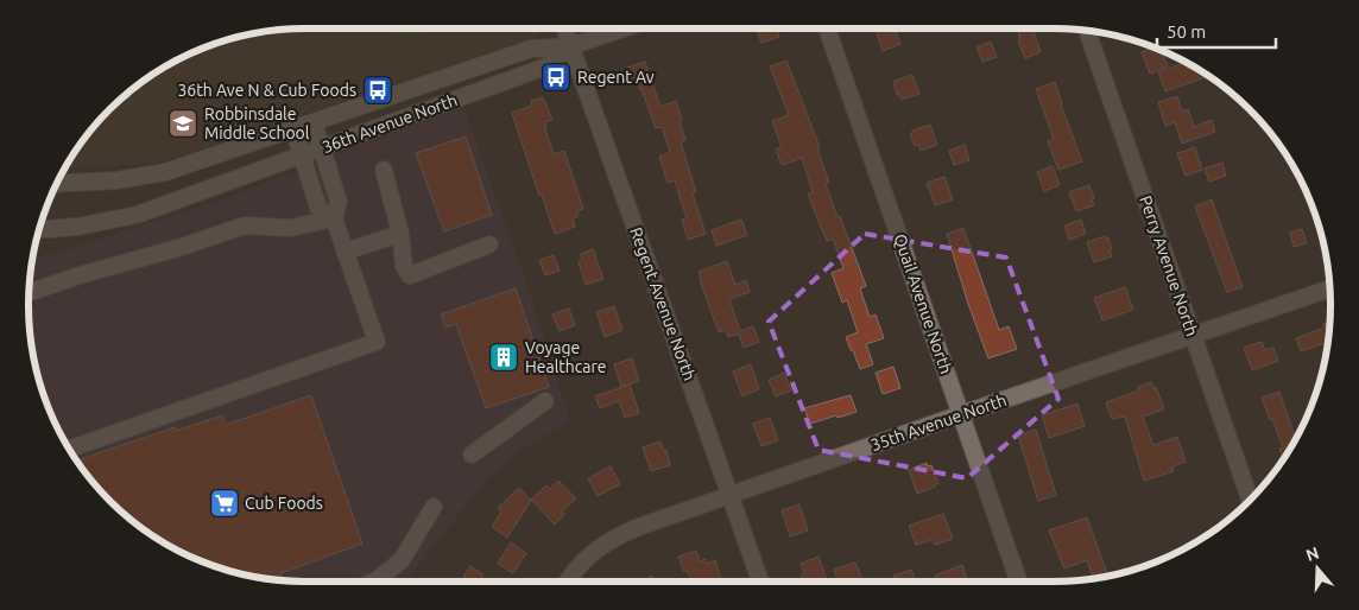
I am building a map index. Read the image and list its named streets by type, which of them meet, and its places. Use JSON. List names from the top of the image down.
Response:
{
  "streets": {
    "street": [
      "36th Avenue North",
      "Perry Avenue North",
      "Regent Avenue North",
      "Quail Avenue North",
      "35th Avenue North"
    ]
  },
  "crossings": [
    ["36th Avenue North", "Regent Avenue North"],
    ["Perry Avenue North", "35th Avenue North"],
    ["Regent Avenue North", "35th Avenue North"],
    ["Quail Avenue North", "35th Avenue North"]
  ],
  "places": {
    "bus stop": ["Regent Av", "36th Ave N & Cub Foods"],
    "school or university": ["Robbinsdale Middle School"],
    "building": ["Voyage Healthcare"],
    "supermarket": ["Cub Foods"]
  },
  "scale_bar": "50 m",
  "north": "top"
}
